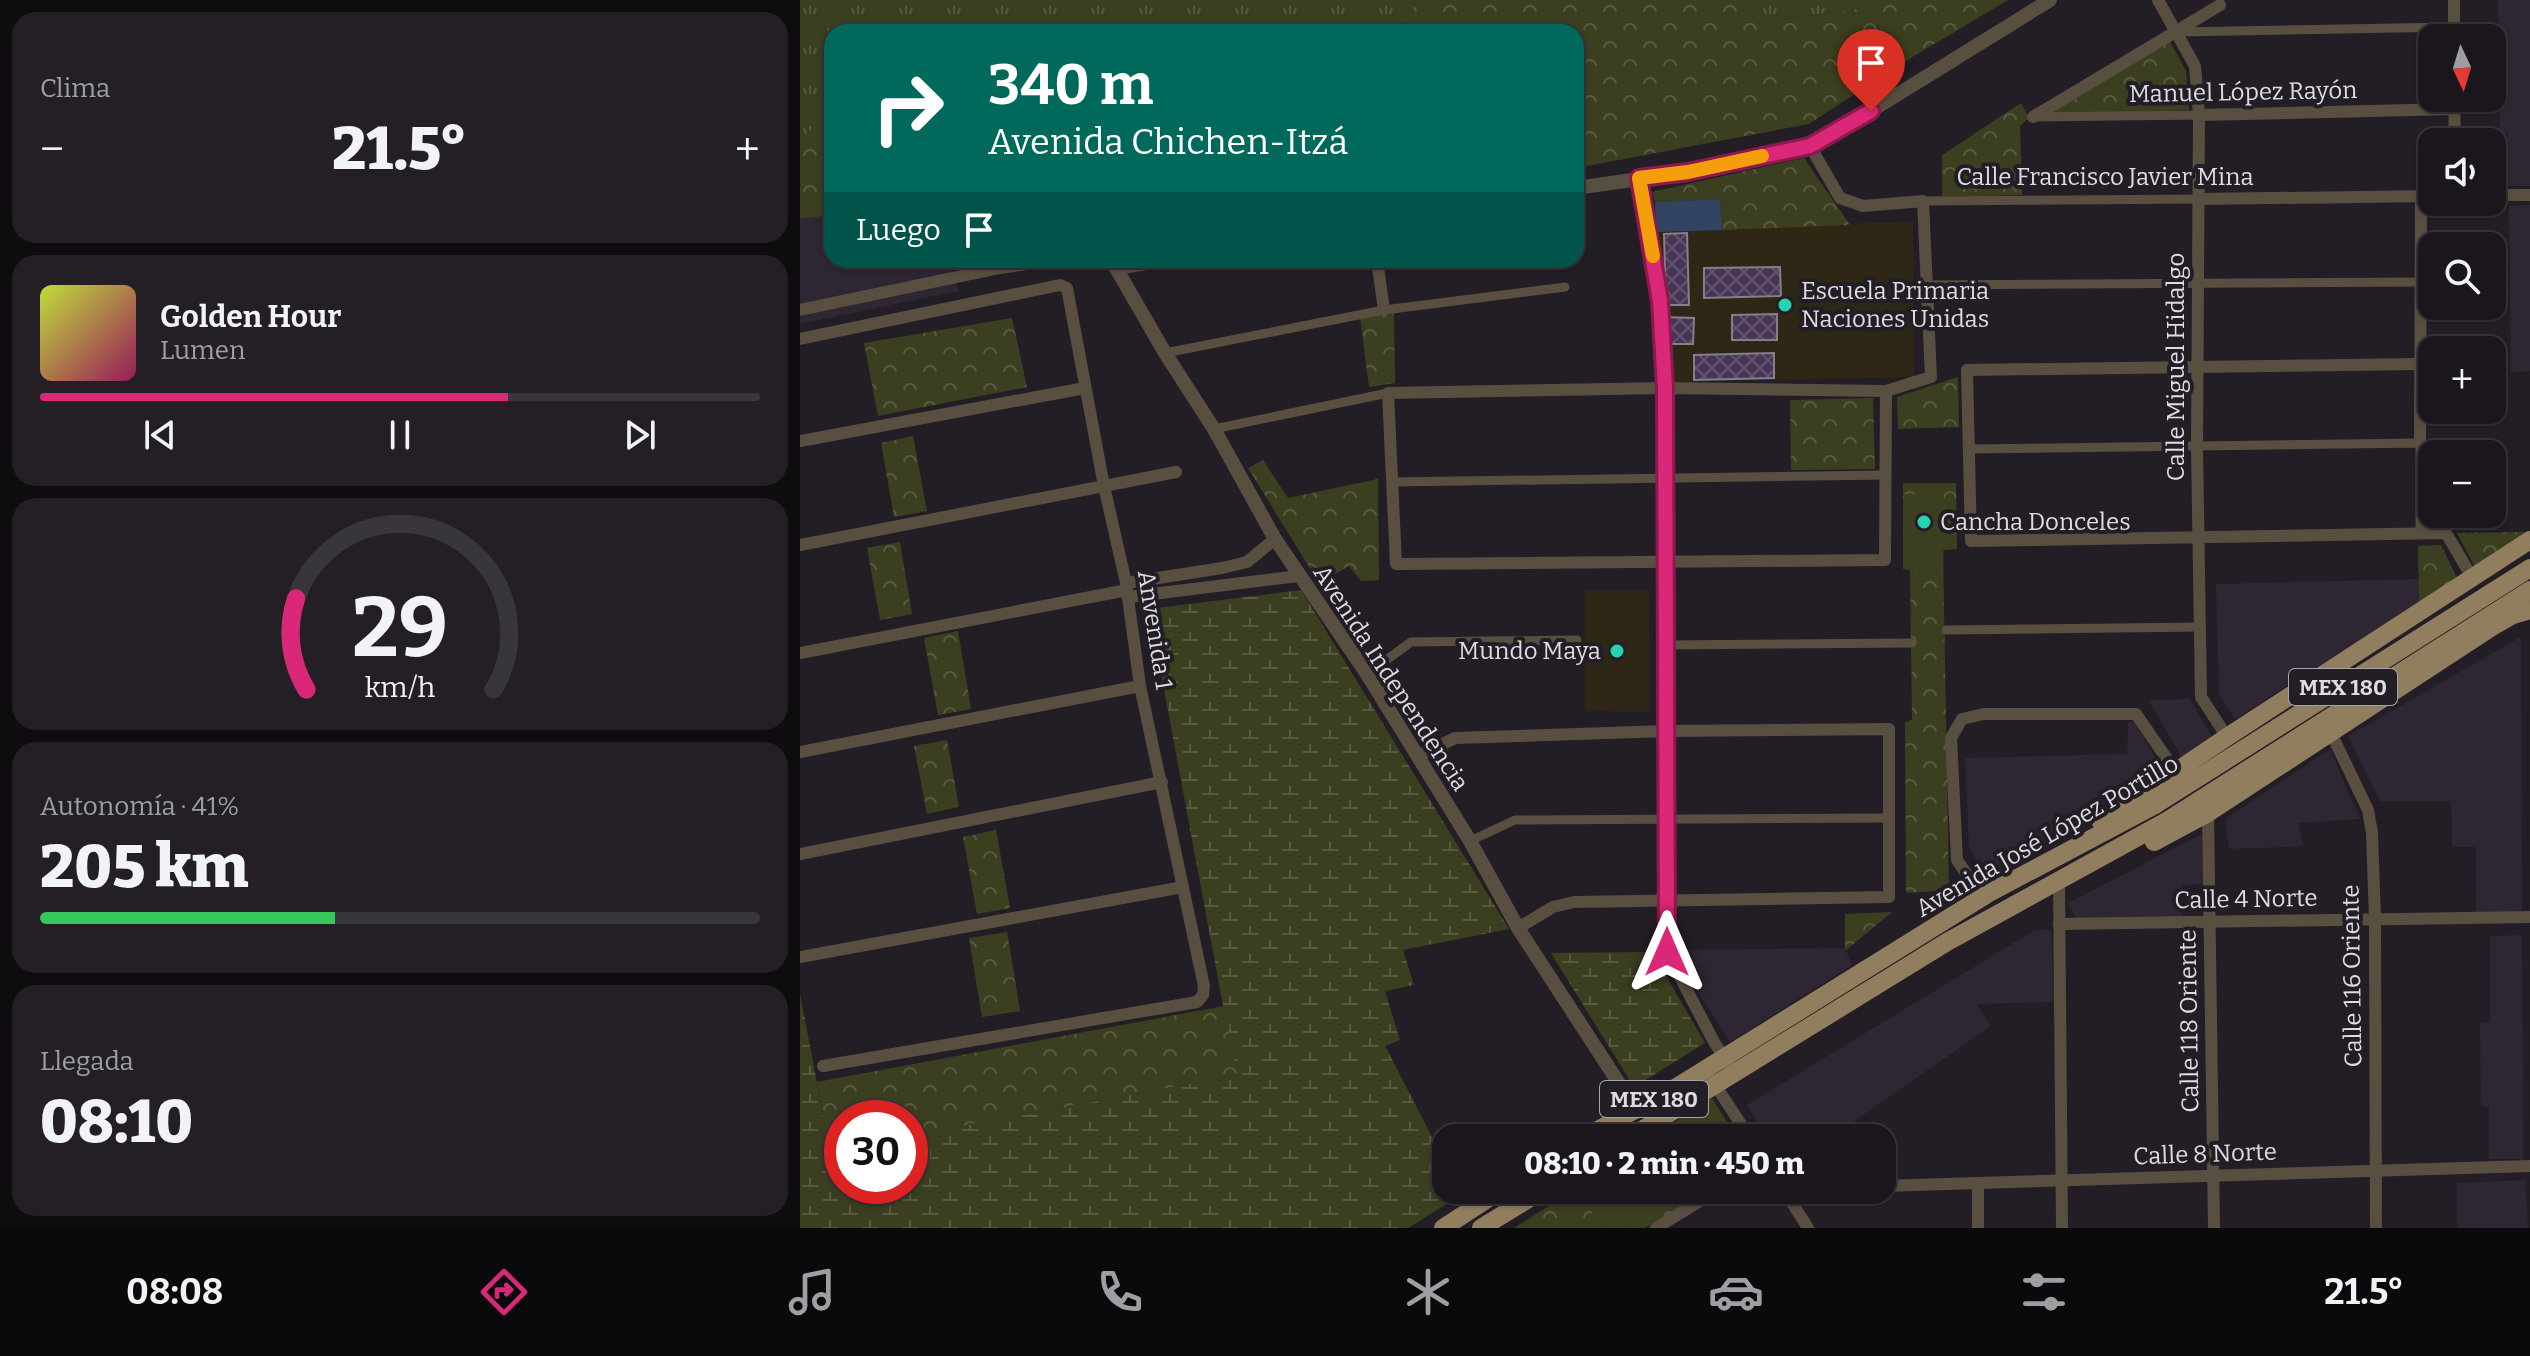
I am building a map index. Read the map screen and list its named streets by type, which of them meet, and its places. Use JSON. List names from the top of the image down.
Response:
{
  "streets": {
    "main road": ["MEX 180", "Avenida José López Portillo"],
    "street": [
      "Manuel López Rayón",
      "Calle Francisco Javier Mina",
      "Calle Miguel Hidalgo",
      "Anvenida 1",
      "Avenida Independencia",
      "Calle 4 Norte",
      "Calle 116 Oriente",
      "Calle 118 Oriente",
      "Calle 8 Norte"
    ]
  },
  "crossings": [
    ["Manuel López Rayón", "Calle Miguel Hidalgo"],
    ["Calle Francisco Javier Mina", "Calle Miguel Hidalgo"],
    ["Avenida Independencia", "Avenida José López Portillo"],
    ["Calle 4 Norte", "Calle 116 Oriente"],
    ["Calle 4 Norte", "Calle 118 Oriente"],
    ["Calle 116 Oriente", "Calle 8 Norte"],
    ["Calle 118 Oriente", "Calle 8 Norte"]
  ],
  "places": ["Escuela Primaria Naciones Unidas", "Cancha Donceles", "Mundo Maya"],
  "north": "bottom",
  "page": {
    "tile": [
      "Clima",
      ["Autonomía · 41%", "205 km"],
      ["Llegada", "08:10"]
    ],
    "map_buttons": ["+", "−"],
    "turn": ["340 m", "Avenida Chichen-Itzá"],
    "heat": ["−", "21.5°", "+"],
    "then": "Luego",
    "song": ["Golden Hour", "Lumen"],
    "limit": "30",
    "trip": "08:10 · 2 min · 450 m",
    "tabs": ["08:08", "21.5°"],
    "gauge": ["29", "km/h"]
  }
}
